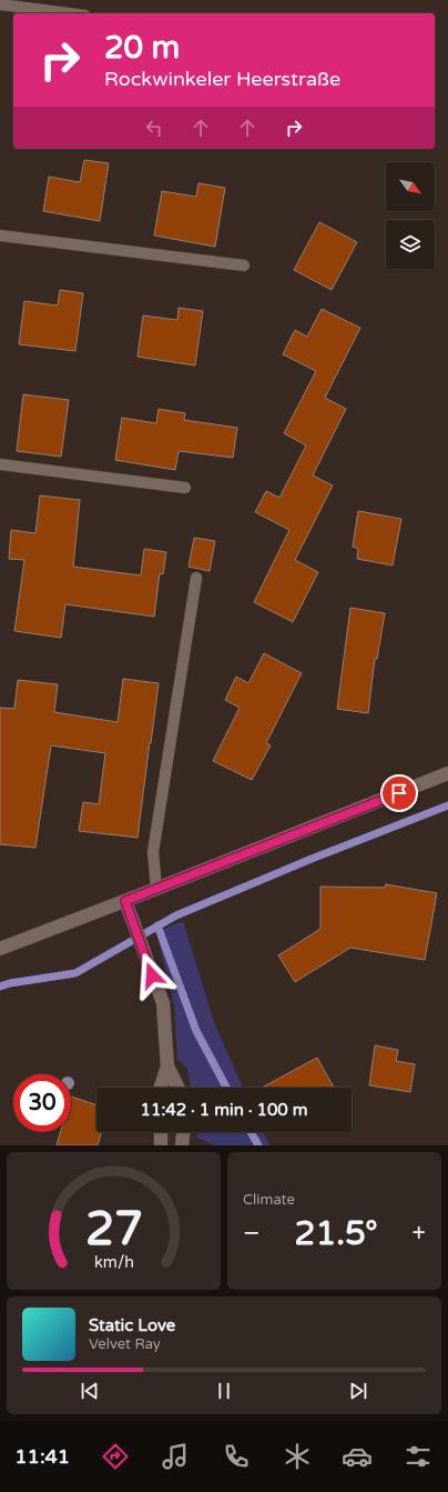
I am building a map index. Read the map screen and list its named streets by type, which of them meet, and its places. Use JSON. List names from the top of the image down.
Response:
{
  "north": "bottom right",
  "page": {
    "turn": ["20 m", "Rockwinkeler Heerstraße"],
    "limit": "30",
    "trip": "11:42 · 1 min · 100 m",
    "tile": "Climate",
    "heat": ["−", "21.5°", "+"],
    "song": ["Static Love", "Velvet Ray"],
    "tabs": "11:41",
    "gauge": ["27", "km/h"]
  }
}
